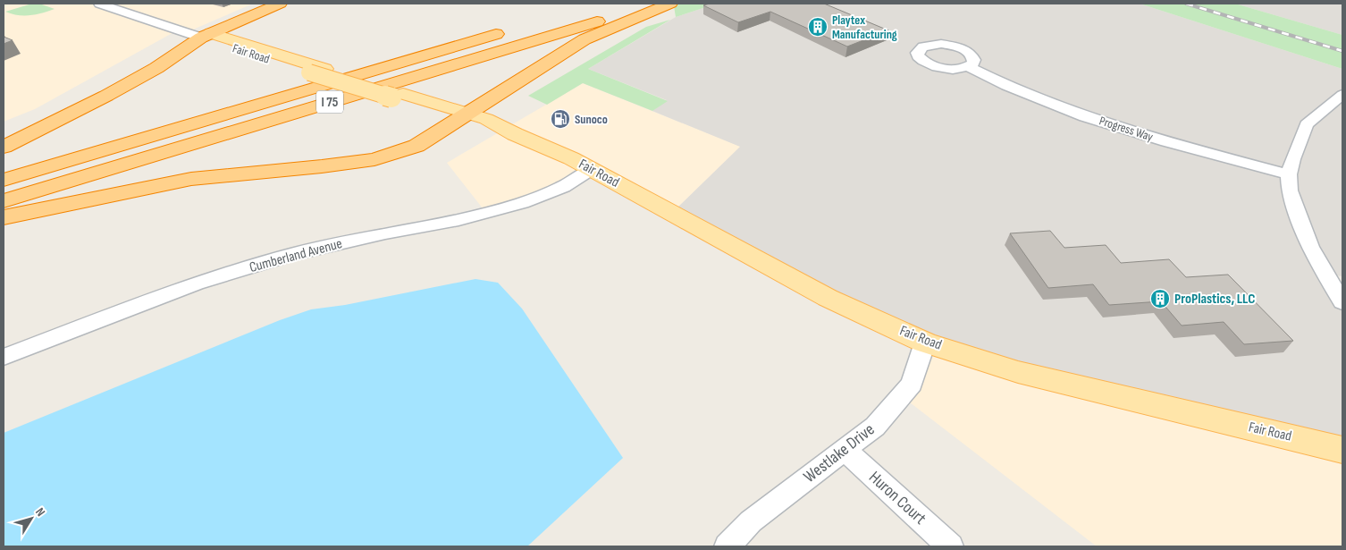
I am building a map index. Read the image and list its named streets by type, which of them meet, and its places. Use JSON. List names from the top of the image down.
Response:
{
  "streets": {
    "highway": ["I 75"],
    "main road": ["Fair Road"],
    "street": [
      "Progress Way",
      "Cumberland Avenue",
      "Westlake Drive",
      "Huron Court"
    ]
  },
  "crossings": [
    ["Fair Road", "Cumberland Avenue"],
    ["Fair Road", "Westlake Drive"],
    ["Westlake Drive", "Huron Court"]
  ],
  "places": {
    "building": ["Playtex Manufacturing", "ProPlastics, LLC"],
    "fuel station": ["Sunoco"]
  },
  "north": "top right"
}
